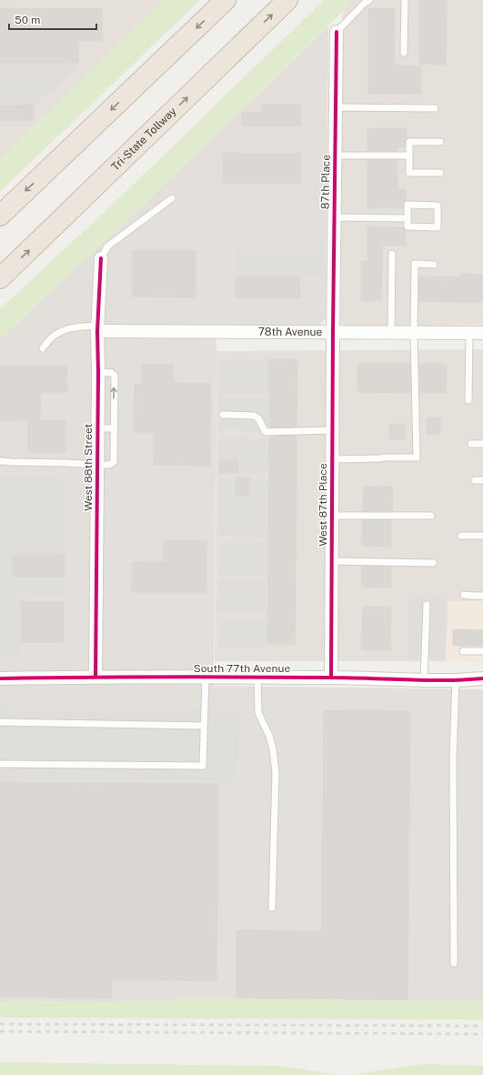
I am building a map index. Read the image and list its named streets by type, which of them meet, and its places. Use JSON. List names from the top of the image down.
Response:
{
  "streets": {
    "highway": ["Tri-State Tollway"],
    "street": [
      "87th Place",
      "78th Avenue",
      "West 88th Street",
      "West 87th Place",
      "South 77th Avenue"
    ]
  },
  "crossings": [
    ["87th Place", "78th Avenue"],
    ["87th Place", "West 87th Place"],
    ["78th Avenue", "West 88th Street"],
    ["78th Avenue", "West 87th Place"],
    ["West 88th Street", "South 77th Avenue"],
    ["West 87th Place", "South 77th Avenue"]
  ],
  "scale_bar": "50 m"
}
